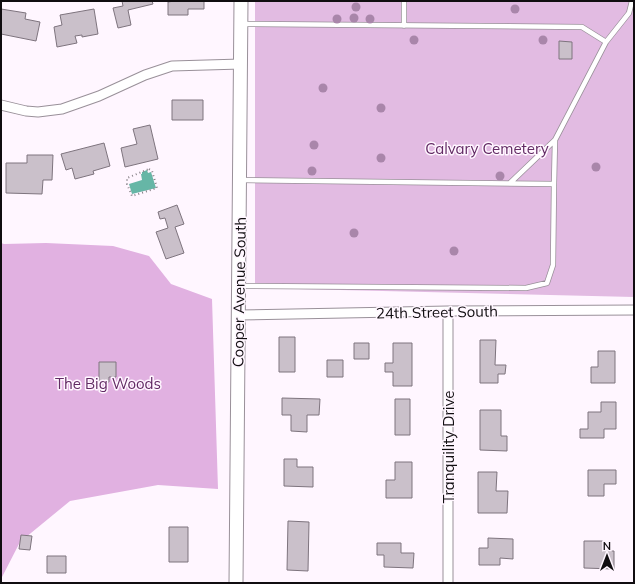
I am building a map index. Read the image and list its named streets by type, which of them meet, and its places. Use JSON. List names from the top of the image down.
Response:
{
  "streets": {
    "street": ["Cooper Avenue South", "24th Street South", "Tranquility Drive"]
  },
  "crossings": [
    ["Cooper Avenue South", "24th Street South"],
    ["24th Street South", "Tranquility Drive"]
  ],
  "parks": ["Calvary Cemetery", "The Big Woods"],
  "north": "top"
}
